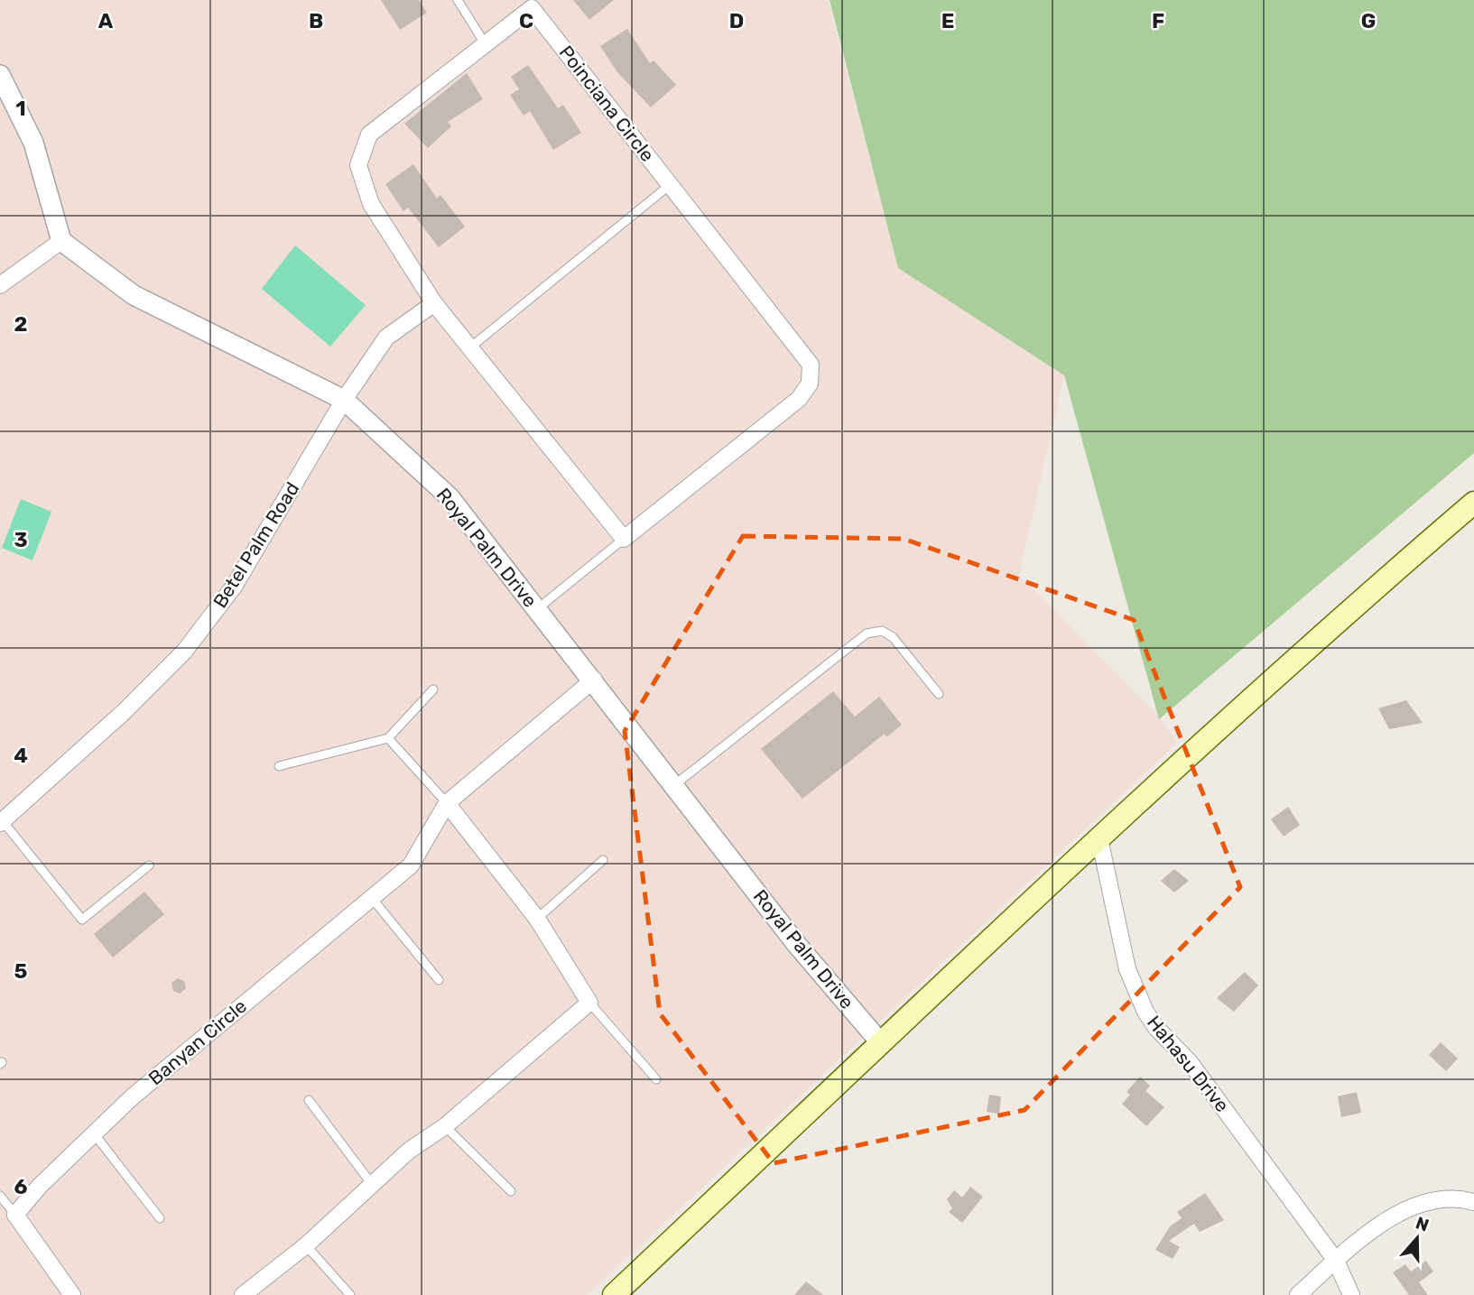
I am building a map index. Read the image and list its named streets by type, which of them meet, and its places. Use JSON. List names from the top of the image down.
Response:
{
  "streets": {
    "street": [
      "Poinciana Circle",
      "Betel Palm Road",
      "Royal Palm Drive",
      "Banyan Circle",
      "Hahasu Drive"
    ]
  },
  "crossings": [
    ["Poinciana Circle", "Betel Palm Road"],
    ["Betel Palm Road", "Royal Palm Drive"],
    ["Royal Palm Drive", "Banyan Circle"]
  ],
  "north": "top",
  "grid": {
    "columns": [
      "A",
      "B",
      "C",
      "D",
      "E",
      "F",
      "G"
    ],
    "rows": [
      "1",
      "2",
      "3",
      "4",
      "5",
      "6"
    ]
  }
}
